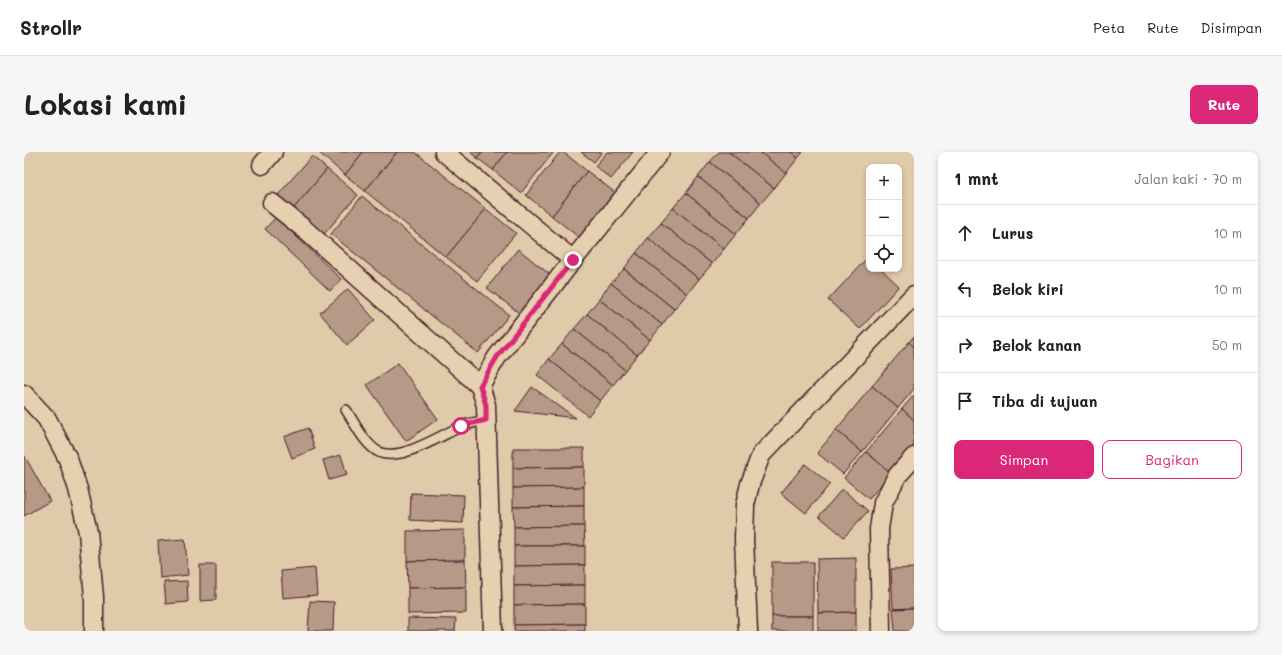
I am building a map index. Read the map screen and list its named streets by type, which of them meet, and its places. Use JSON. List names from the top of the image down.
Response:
{
  "page": {
    "header": "Strollr",
    "nav": ["Peta", "Rute", "Disimpan"],
    "buttons": [
      "Rute",
      ["Simpan", "Bagikan"]
    ],
    "title": "Lokasi kami",
    "heading": ["1 mnt", "Jalan kaki · 70 m"],
    "map_buttons": ["+", "−"],
    "list": [
      ["Lurus", "10 m"],
      ["Belok kiri", "10 m"],
      ["Belok kanan", "50 m"],
      "Tiba di tujuan"
    ]
  }
}
